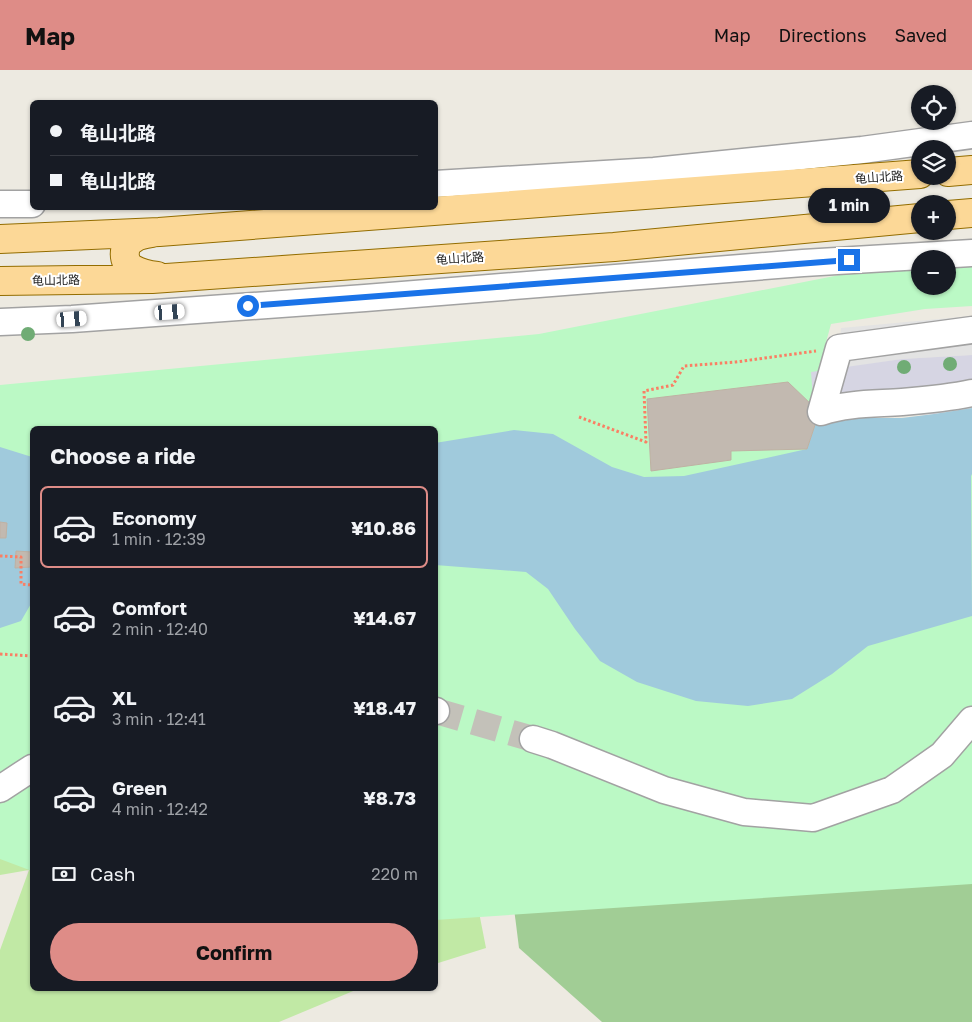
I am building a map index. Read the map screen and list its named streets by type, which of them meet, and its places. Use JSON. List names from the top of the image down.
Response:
{
  "streets": {
    "main road": ["龟山北路"]
  },
  "page": {
    "header": "Map",
    "nav": ["Map", "Directions", "Saved"],
    "map_buttons": ["+", "−"],
    "banner": ["龟山北路", "龟山北路"],
    "bubble": "1 min",
    "heading": "Choose a ride",
    "list": [
      {
        "name": "Economy",
        "note": "1 min · 12:39",
        "value": "¥10.86"
      },
      {
        "name": "Comfort",
        "note": "2 min · 12:40",
        "value": "¥14.67"
      },
      {
        "name": "XL",
        "note": "3 min · 12:41",
        "value": "¥18.47"
      },
      {
        "name": "Green",
        "note": "4 min · 12:42",
        "value": "¥8.73"
      }
    ],
    "pay": ["Cash", "220 m"],
    "buttons": "Confirm"
  }
}
